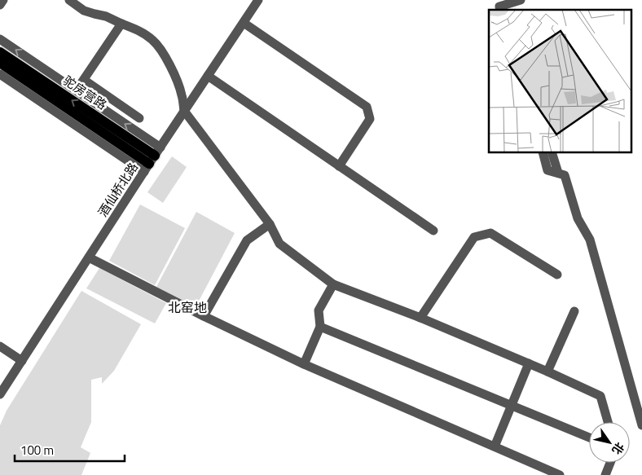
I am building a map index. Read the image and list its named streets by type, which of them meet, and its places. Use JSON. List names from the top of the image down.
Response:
{
  "streets": {
    "main road": ["驼房营路"],
    "street": ["酒仙桥北路"]
  },
  "crossings": [
    ["驼房营路", "酒仙桥北路"]
  ],
  "districts": ["北窑地"],
  "scale_bar": "100 m",
  "north": "bottom right"
}
